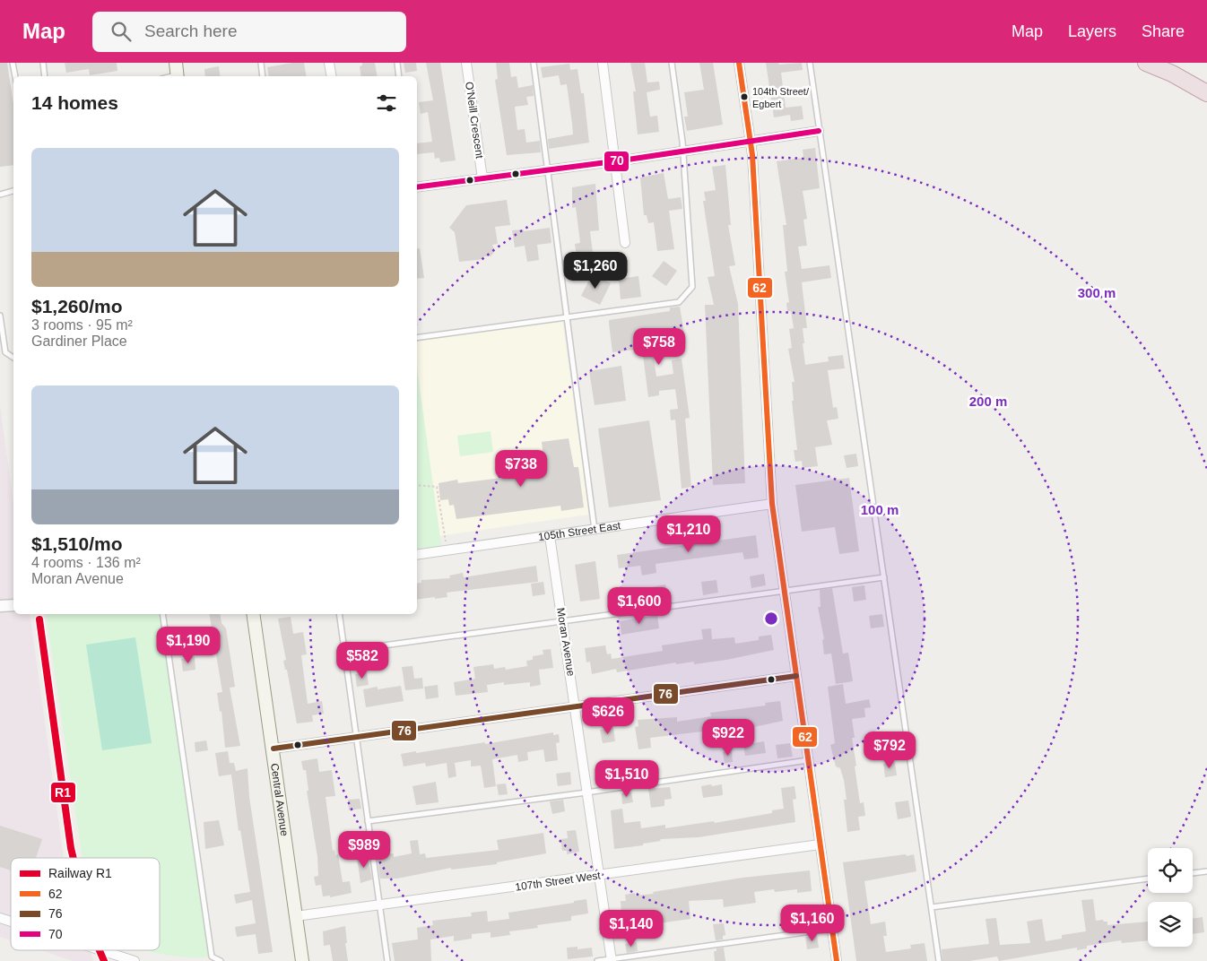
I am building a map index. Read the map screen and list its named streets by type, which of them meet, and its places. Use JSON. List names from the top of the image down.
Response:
{
  "streets": {
    "main road": ["Central Avenue"],
    "street": [
      "O'Neill Crescent",
      "105th Street East",
      "Moran Avenue",
      "107th Street West"
    ]
  },
  "crossings": [
    ["105th Street East", "Moran Avenue"],
    ["Moran Avenue", "107th Street West"],
    ["Central Avenue", "107th Street West"]
  ],
  "places": ["104th Street/ Egbert"],
  "lines": [
    "transit line 62",
    "transit line 70",
    "rail line R1",
    "transit line 76"
  ],
  "legend": [
    "Railway R1",
    "62",
    "76",
    "70"
  ],
  "page": {
    "header": "Map",
    "search": "Search here",
    "nav": ["Map", "Layers", "Share"],
    "heading": "14 homes",
    "list": [
      {
        "name": "$1,260/mo",
        "note": "3 rooms · 95 m² · Gardiner Place"
      },
      {
        "name": "$1,510/mo",
        "note": "4 rooms · 136 m² · Moran Avenue"
      }
    ],
    "price": [
      "$1,260",
      "$758",
      "$738",
      "$1,210",
      "$1,600",
      "$1,190",
      "$582",
      "$626",
      "$922",
      "$792",
      "$1,510",
      "$989",
      "$1,160",
      "$1,140"
    ]
  },
  "rings": ["300 m", "200 m", "100 m"]
}
